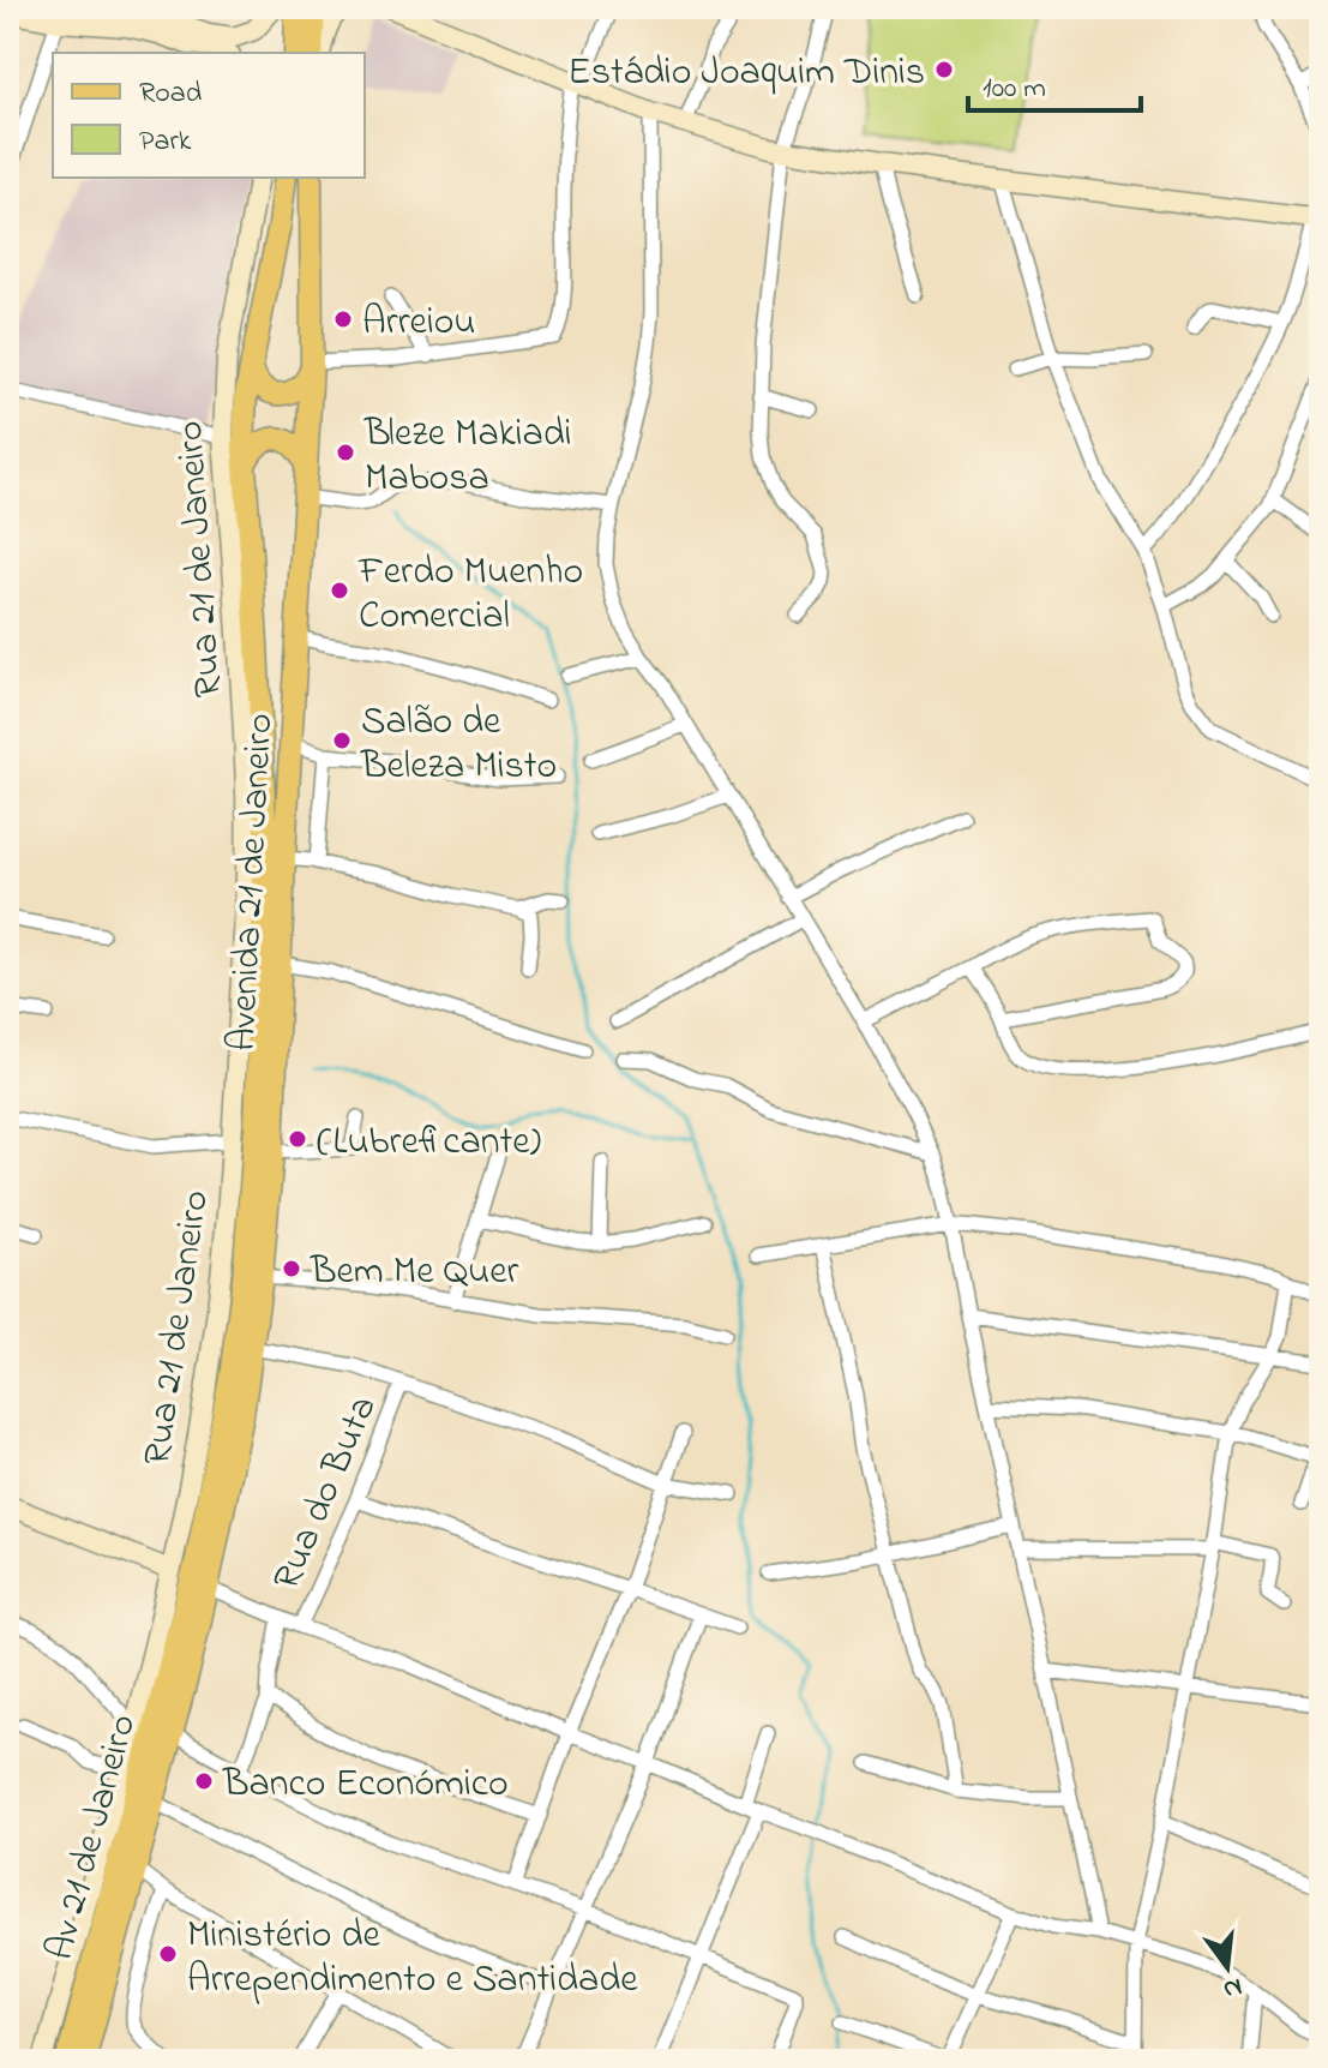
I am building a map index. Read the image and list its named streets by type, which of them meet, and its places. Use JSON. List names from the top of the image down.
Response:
{
  "streets": {
    "main road": ["Avenida 21 de Janeiro", "Av 21 de Janeiro"],
    "street": ["Rua 21 de Janeiro", "Rua do Buta"]
  },
  "crossings": [
    ["Avenida 21 de Janeiro", "Av 21 de Janeiro"]
  ],
  "places": [
    "Estádio Joaquim Dinis",
    "Arreiou",
    "Bleze Makiadi Mabosa",
    "Ferdo Muenho Comercial",
    "Salão de Beleza Misto",
    "(Lubreficante)",
    "Bem Me Quer",
    "Banco Económico",
    "Ministério de Arrependimento e Santidade"
  ],
  "legend": ["Road", "Park"],
  "scale_bar": "100 m",
  "north": "bottom"
}
